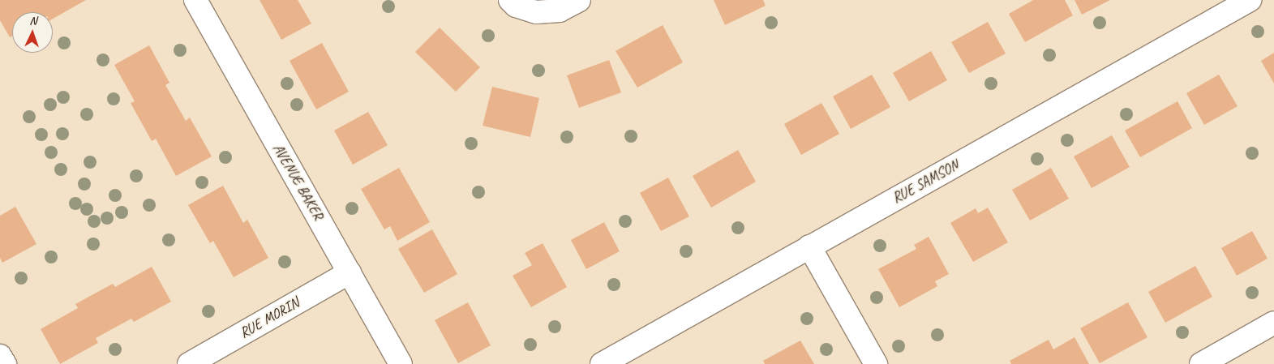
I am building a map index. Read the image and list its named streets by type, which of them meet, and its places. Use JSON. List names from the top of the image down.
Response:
{
  "streets": {
    "street": ["AVENUE BAKER", "RUE SAMSON", "RUE MORIN"]
  },
  "crossings": [
    ["AVENUE BAKER", "RUE MORIN"]
  ],
  "north": "top"
}
